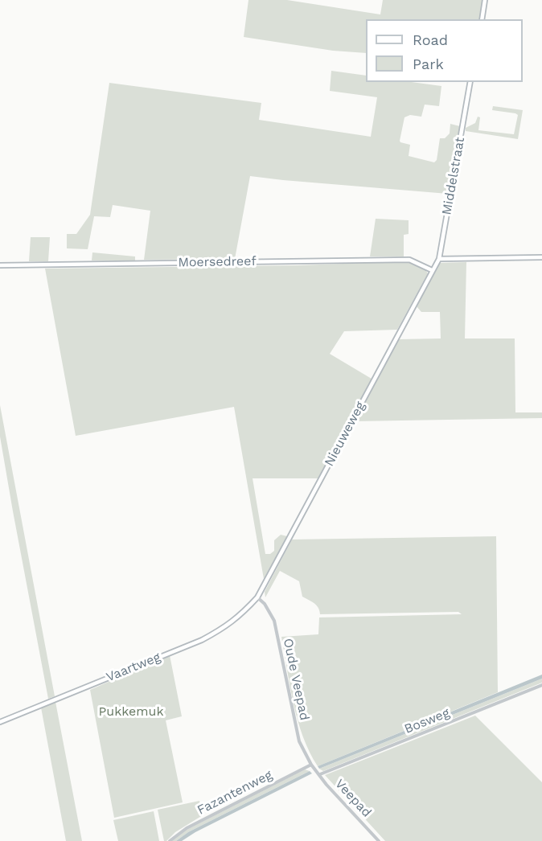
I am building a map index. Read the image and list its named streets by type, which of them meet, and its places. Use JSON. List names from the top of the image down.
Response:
{
  "streets": {
    "street": [
      "Middelstraat",
      "Moersedreef",
      "Nieuweweg",
      "Vaartweg",
      "Oude Veepad",
      "Bosweg",
      "Fazantenweg",
      "Veepad"
    ]
  },
  "crossings": [
    ["Middelstraat", "Moersedreef"],
    ["Middelstraat", "Nieuweweg"],
    ["Moersedreef", "Nieuweweg"],
    ["Nieuweweg", "Vaartweg"],
    ["Nieuweweg", "Oude Veepad"],
    ["Vaartweg", "Oude Veepad"],
    ["Oude Veepad", "Fazantenweg"],
    ["Oude Veepad", "Veepad"],
    ["Bosweg", "Veepad"],
    ["Fazantenweg", "Veepad"]
  ],
  "parks": ["Pukkemuk"],
  "legend": ["Road", "Park"]
}
